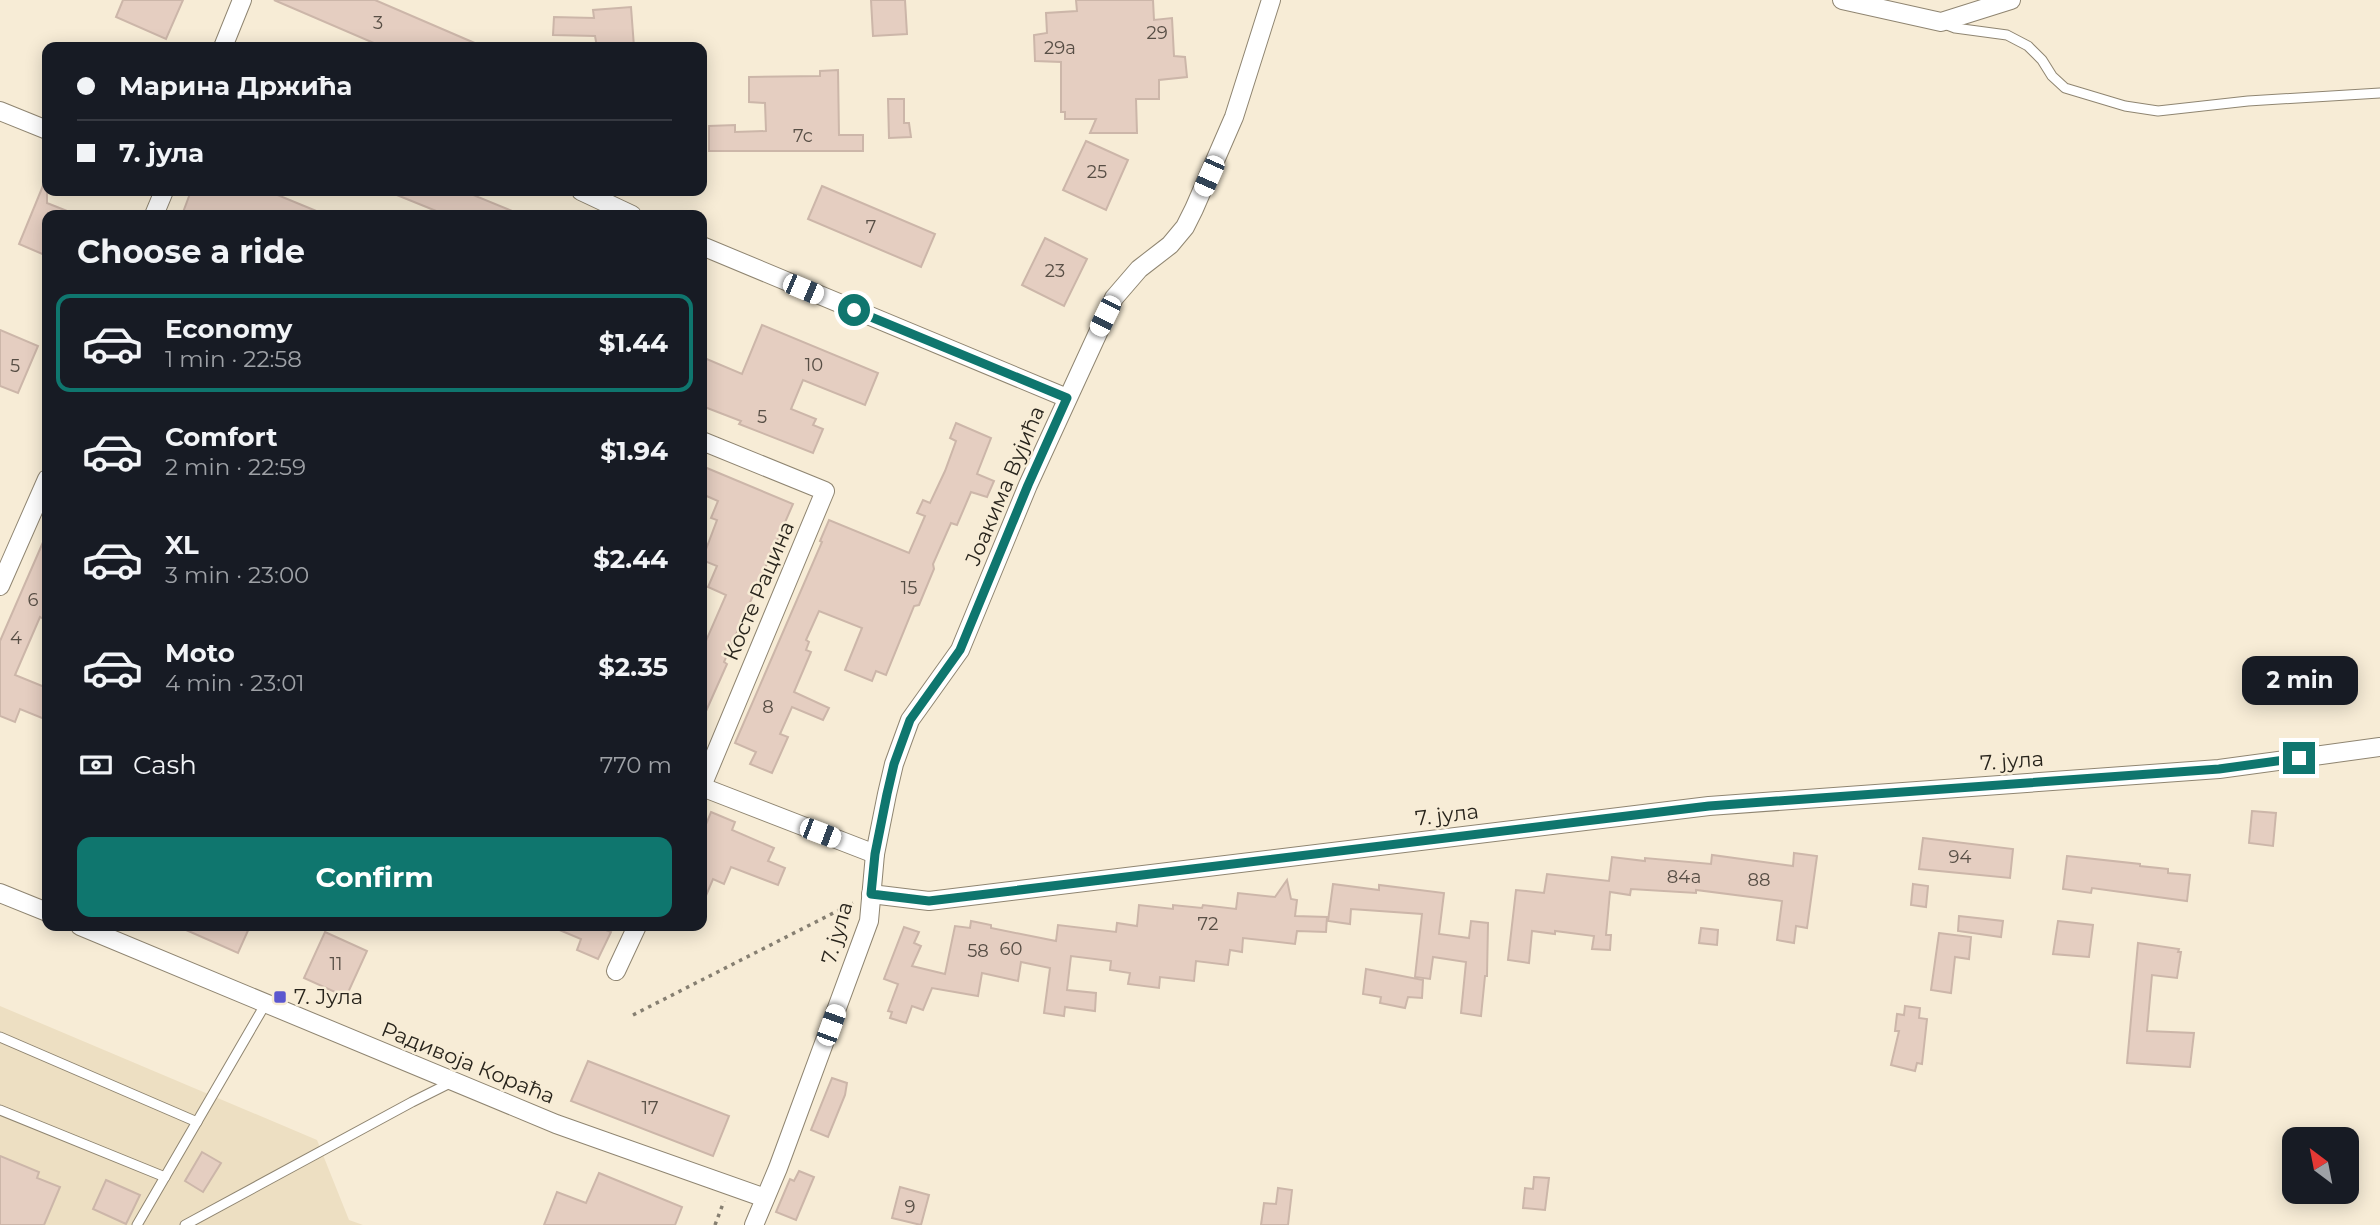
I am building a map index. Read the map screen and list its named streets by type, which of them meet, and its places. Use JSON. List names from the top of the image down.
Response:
{
  "streets": {
    "street": [
      "Јоакима Вујића",
      "Косте Рацина",
      "7. јула",
      "Радивоја Кораћа"
    ]
  },
  "crossings": [
    ["Јоакима Вујића", "7. јула"],
    ["7. јула", "Радивоја Кораћа"]
  ],
  "places": {
    "transit": ["7. Јула"]
  },
  "house_numbers": [
    "3",
    "29",
    "29a",
    "7c",
    "25",
    "7",
    "23",
    "10",
    "5",
    "5",
    "15",
    "6",
    "4",
    "8",
    "94",
    "84a",
    "88",
    "72",
    "60",
    "58",
    "11",
    "17",
    "9"
  ],
  "north": "top left",
  "page": {
    "banner": ["Марина Држића", "7. јула"],
    "heading": "Choose a ride",
    "list": [
      {
        "name": "Economy",
        "note": "1 min · 22:58",
        "value": "$1.44"
      },
      {
        "name": "Comfort",
        "note": "2 min · 22:59",
        "value": "$1.94"
      },
      {
        "name": "XL",
        "note": "3 min · 23:00",
        "value": "$2.44"
      },
      {
        "name": "Moto",
        "note": "4 min · 23:01",
        "value": "$2.35"
      }
    ],
    "bubble": "2 min",
    "pay": ["Cash", "770 m"],
    "buttons": "Confirm"
  }
}
